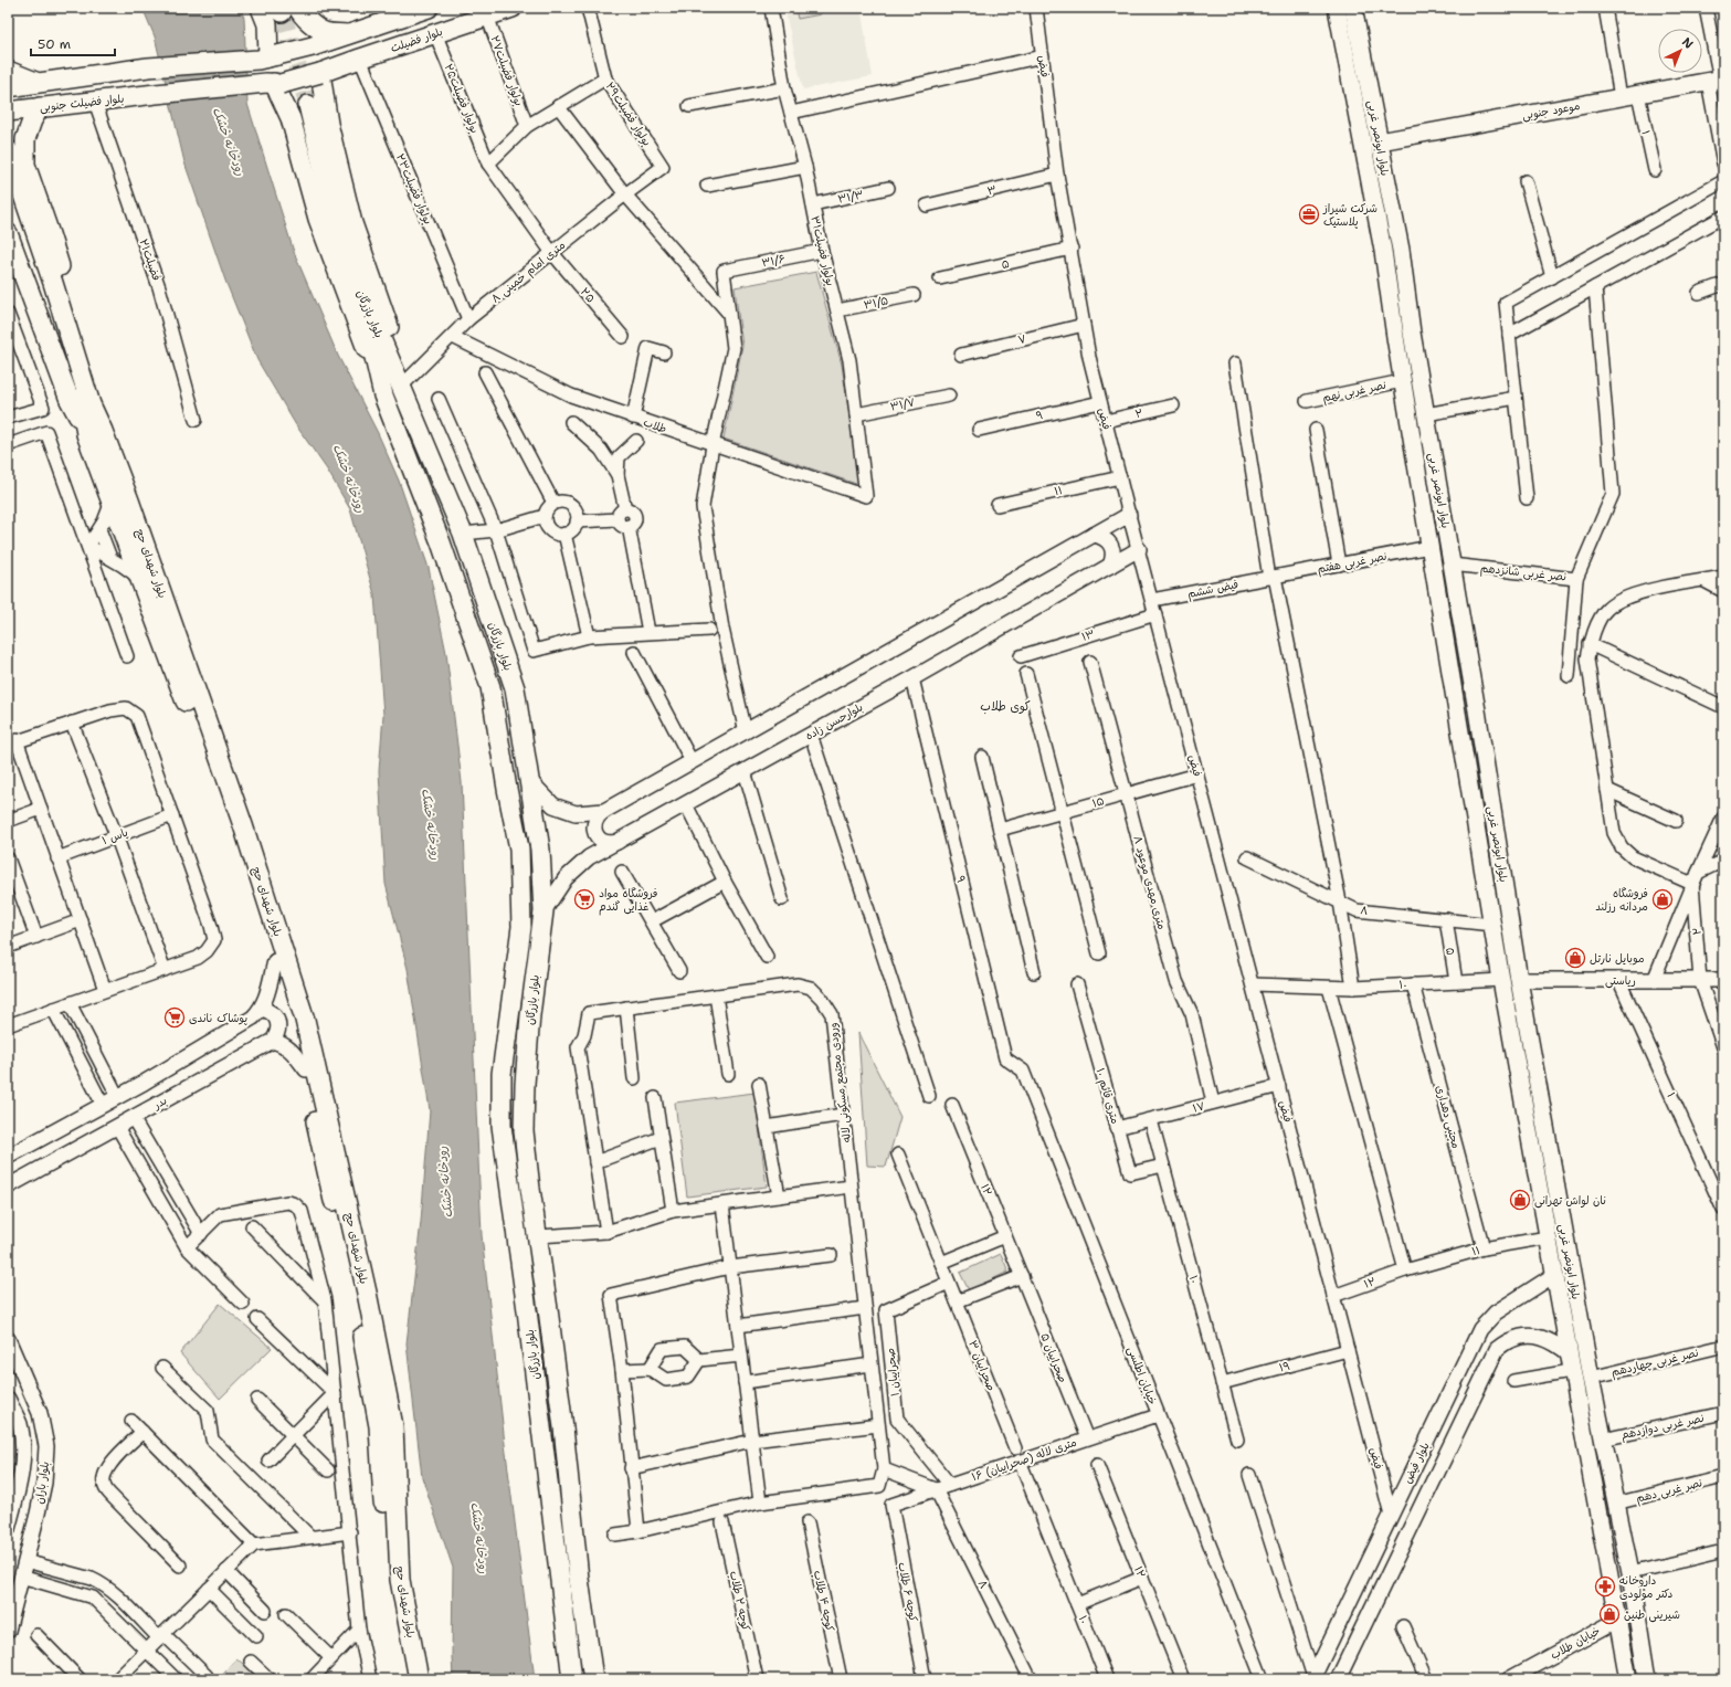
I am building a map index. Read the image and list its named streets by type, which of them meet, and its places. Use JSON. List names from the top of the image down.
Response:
{
  "streets": {
    "main road": [
      "بلوار فضیلت",
      "بلوار فضیلت جنوبی",
      "موعود جنوبی",
      "بلوار ابونصر غربی",
      "بلوار بازرگان",
      "بلوار شهدای حج"
    ],
    "street": [
      "فیض",
      "بولوار فضیلت۲۷",
      "بولوار فضیلت۲۵",
      "بولوار فضیلت۲۹",
      "۱",
      "بولوار فضیلت۲۳",
      "۳",
      "۳۱/۳",
      "بولوار فضیلت۳۱",
      "فضیلت۲۱",
      "۳۱/۶",
      "۵",
      "۸ متری امام خمینی",
      "۲۵",
      "۳۱/۵",
      "۷",
      "نصر غربی نهم",
      "۳۱/۷",
      "۲",
      "۹",
      "طلاب",
      "۱۱",
      "نصر غربی هفتم",
      "نصر غربی شانزدهم",
      "فیض ششم",
      "۱۳",
      "بلوارحسن زاده",
      "۱۵",
      "یاس ۱",
      "۸ متری مهدی موعود",
      "۸",
      "ریاستی",
      "۱۰",
      "ورودی مجتمع مسکونی لاله",
      "۱۰ متری قائم",
      "بدر",
      "۱۷",
      "مجتبی دهداری",
      "۱۲",
      "۵ صحراییان",
      "نصر غربی چهاردهم",
      "صحراییان ۳",
      "۱۹",
      "صحراییان ۱",
      "خيابان اطلسى",
      "نصر غربی دوازدهم",
      "۱۶ متری لاله (صحراییان)",
      "بلوار فیض",
      "بلوار باران",
      "نصر غربی دهم",
      "کوچه ۶ طلاب",
      "کوچه ۲ طلاب",
      "کوچه ۴ طلاب",
      "خیابان طلاب"
    ]
  },
  "crossings": [
    ["بلوار فضیلت", "بولوار فضیلت۲۷"],
    ["بلوار فضیلت", "بولوار فضیلت۲۵"],
    ["بلوار فضیلت", "بلوار فضیلت جنوبی"],
    ["بلوار فضیلت", "بولوار فضیلت۲۳"],
    ["فیض", "۳"],
    ["فیض", "۵"],
    ["فیض", "۷"],
    ["فیض", "۲"],
    ["فیض", "۹"],
    ["فیض", "۱۱"],
    ["فیض", "فیض ششم"],
    ["فیض", "۱۳"],
    ["فیض", "بلوارحسن زاده"],
    ["فیض", "۱۵"],
    ["فیض", "۱۰"],
    ["فیض", "۱۷"],
    ["فیض", "۱۲"],
    ["فیض", "۱۹"],
    ["فیض", "بلوار فیض"],
    ["بولوار فضیلت۲۵", "۸ متری امام خمینی"],
    ["بولوار فضیلت۲۵", "۲۵"],
    ["بلوار فضیلت جنوبی", "فضیلت۲۱"],
    ["موعود جنوبی", "۱"],
    ["موعود جنوبی", "بلوار ابونصر غربی"],
    ["بولوار فضیلت۲۹", "۸ متری امام خمینی"],
    ["۱", "ریاستی"],
    ["بلوار ابونصر غربی", "نصر غربی نهم"],
    ["بلوار ابونصر غربی", "۱۱"],
    ["بلوار ابونصر غربی", "نصر غربی هفتم"],
    ["بلوار ابونصر غربی", "نصر غربی شانزدهم"],
    ["بلوار ابونصر غربی", "۸"],
    ["بلوار ابونصر غربی", "ریاستی"],
    ["بلوار ابونصر غربی", "۱۰"],
    ["بلوار ابونصر غربی", "نصر غربی چهاردهم"],
    ["بلوار ابونصر غربی", "نصر غربی دوازدهم"],
    ["بلوار ابونصر غربی", "بلوار فیض"],
    ["بلوار ابونصر غربی", "نصر غربی دهم"],
    ["بلوار ابونصر غربی", "خیابان طلاب"],
    ["بولوار فضیلت۲۳", "۸ متری امام خمینی"],
    ["۳۱/۳", "بولوار فضیلت۳۱"],
    ["بولوار فضیلت۳۱", "۳۱/۶"],
    ["بولوار فضیلت۳۱", "۳۱/۵"],
    ["بولوار فضیلت۳۱", "۳۱/۷"],
    ["بولوار فضیلت۳۱", "طلاب"],
    ["۵", "۸"],
    ["۵", "۱۰"],
    ["۸ متری امام خمینی", "۲۵"],
    ["۸ متری امام خمینی", "بلوار بازرگان"],
    ["۸ متری امام خمینی", "طلاب"],
    ["بلوار بازرگان", "بلوارحسن زاده"],
    ["۲", "ریاستی"],
    ["۹", "بلوارحسن زاده"],
    ["۹", "خيابان اطلسى"],
    ["۱۱", "مجتبی دهداری"],
    ["۱۱", "۱۲"],
    ["نصر غربی هفتم", "فیض ششم"],
    ["۱۵", "۸ متری مهدی موعود"],
    ["۸ متری مهدی موعود", "۱۷"],
    ["۸", "۱۶ متری لاله (صحراییان)"],
    ["۱۰", "۱۰ متری قائم"],
    ["۱۰", "۱۷"],
    ["۱۰", "مجتبی دهداری"],
    ["۱۰", "۱۹"],
    ["۱۰", "۱۶ متری لاله (صحراییان)"],
    ["۱۰ متری قائم", "۱۷"],
    ["۱۲", "۵ صحراییان"],
    ["۵ صحراییان", "۱۶ متری لاله (صحراییان)"],
    ["صحراییان ۳", "صحراییان ۱"],
    ["صحراییان ۱", "۱۶ متری لاله (صحراییان)"],
    ["خيابان اطلسى", "۱۶ متری لاله (صحراییان)"],
    ["۱۶ متری لاله (صحراییان)", "کوچه ۶ طلاب"]
  ],
  "districts": ["کوی طلاب"],
  "water": ["رودخانه خشک"],
  "places": {
    "office": ["شرکت شیراز پلاستیک"],
    "supermarket": ["فروشگاه مواد غذایی گندم", "پوشاک ناندی"],
    "shop": [
      "فروشگاه مردانه رزلند",
      "موبایل نارتل",
      "نان لواش تهرانی",
      "شیرینی طنین"
    ],
    "pharmacy": ["داروخانه دکتر مولودی"]
  },
  "scale_bar": "50 m",
  "north": "top right"
}
